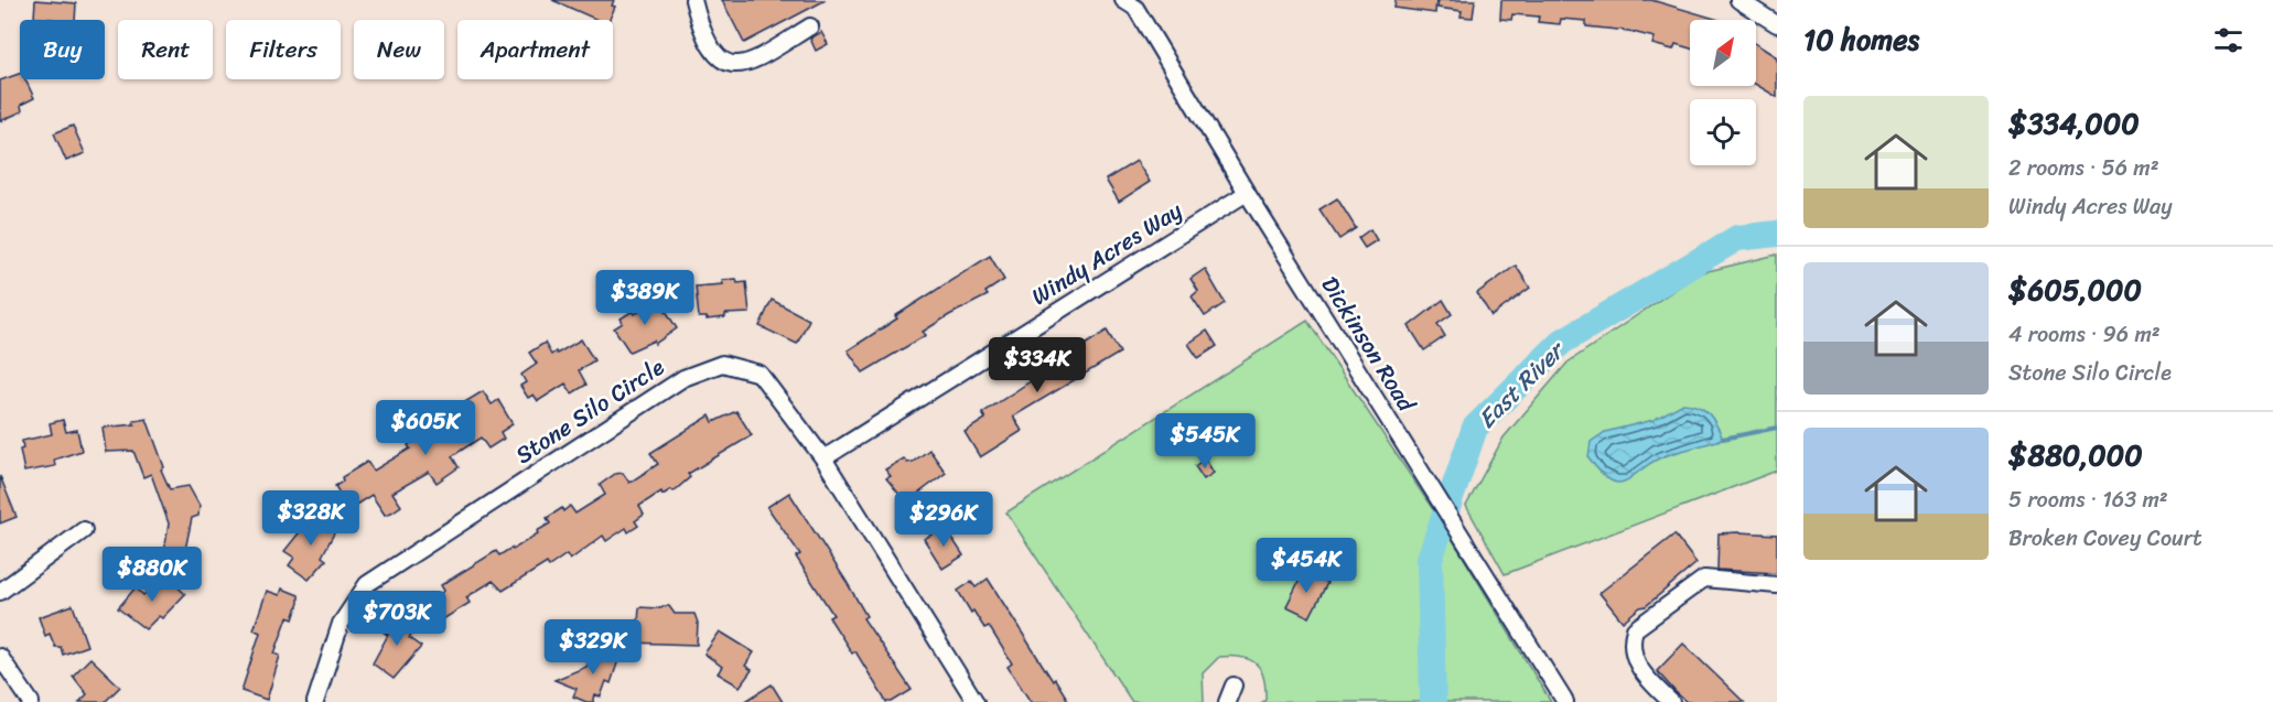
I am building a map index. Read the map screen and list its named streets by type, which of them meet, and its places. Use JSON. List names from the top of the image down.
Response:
{
  "streets": {
    "street": ["Windy Acres Way", "Dickinson Road", "Stone Silo Circle"]
  },
  "crossings": [
    ["Windy Acres Way", "Dickinson Road"],
    ["Windy Acres Way", "Stone Silo Circle"]
  ],
  "water": ["East River"],
  "north": "top right",
  "page": {
    "heading": "10 homes",
    "chip": [
      "Buy",
      "Rent",
      "Filters",
      "New",
      "Apartment"
    ],
    "list": [
      {
        "name": "$334,000",
        "note": "2 rooms · 56 m² · Windy Acres Way"
      },
      {
        "name": "$605,000",
        "note": "4 rooms · 96 m² · Stone Silo Circle"
      },
      {
        "name": "$880,000",
        "note": "5 rooms · 163 m² · Broken Covey Court"
      }
    ],
    "price": [
      "$389K",
      "$334K",
      "$605K",
      "$545K",
      "$328K",
      "$296K",
      "$454K",
      "$880K",
      "$703K",
      "$329K"
    ]
  }
}
